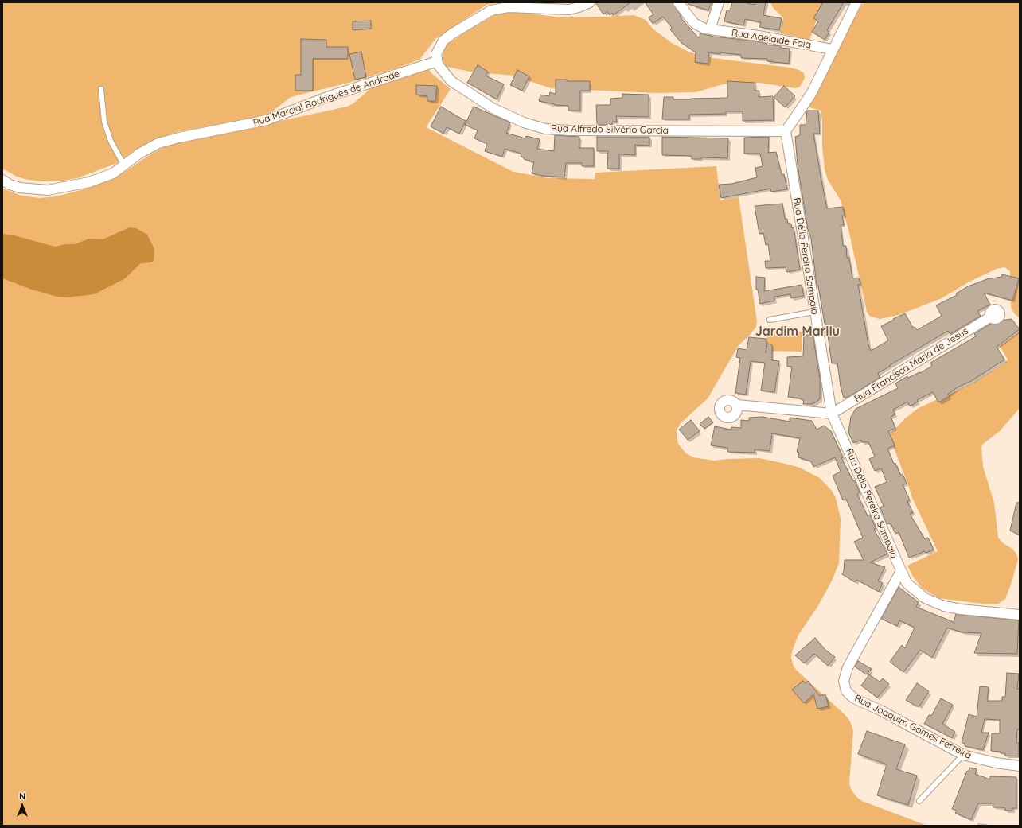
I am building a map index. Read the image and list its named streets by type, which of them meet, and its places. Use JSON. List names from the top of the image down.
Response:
{
  "streets": {
    "street": [
      "Rua Adelaide Faig",
      "Rua Marcial Rodrigues de Andrade",
      "Rua Alfredo Silvério Garcia",
      "Rua Délio Pereira Sampaio",
      "Rua Francisca Maria de Jesus",
      "Rua Joaquim Gomes Ferreira"
    ]
  },
  "crossings": [
    ["Rua Marcial Rodrigues de Andrade", "Rua Alfredo Silvério Garcia"],
    ["Rua Alfredo Silvério Garcia", "Rua Délio Pereira Sampaio"],
    ["Rua Délio Pereira Sampaio", "Rua Francisca Maria de Jesus"],
    ["Rua Délio Pereira Sampaio", "Rua Joaquim Gomes Ferreira"]
  ],
  "districts": ["Jardim Marilu"],
  "north": "top"
}
